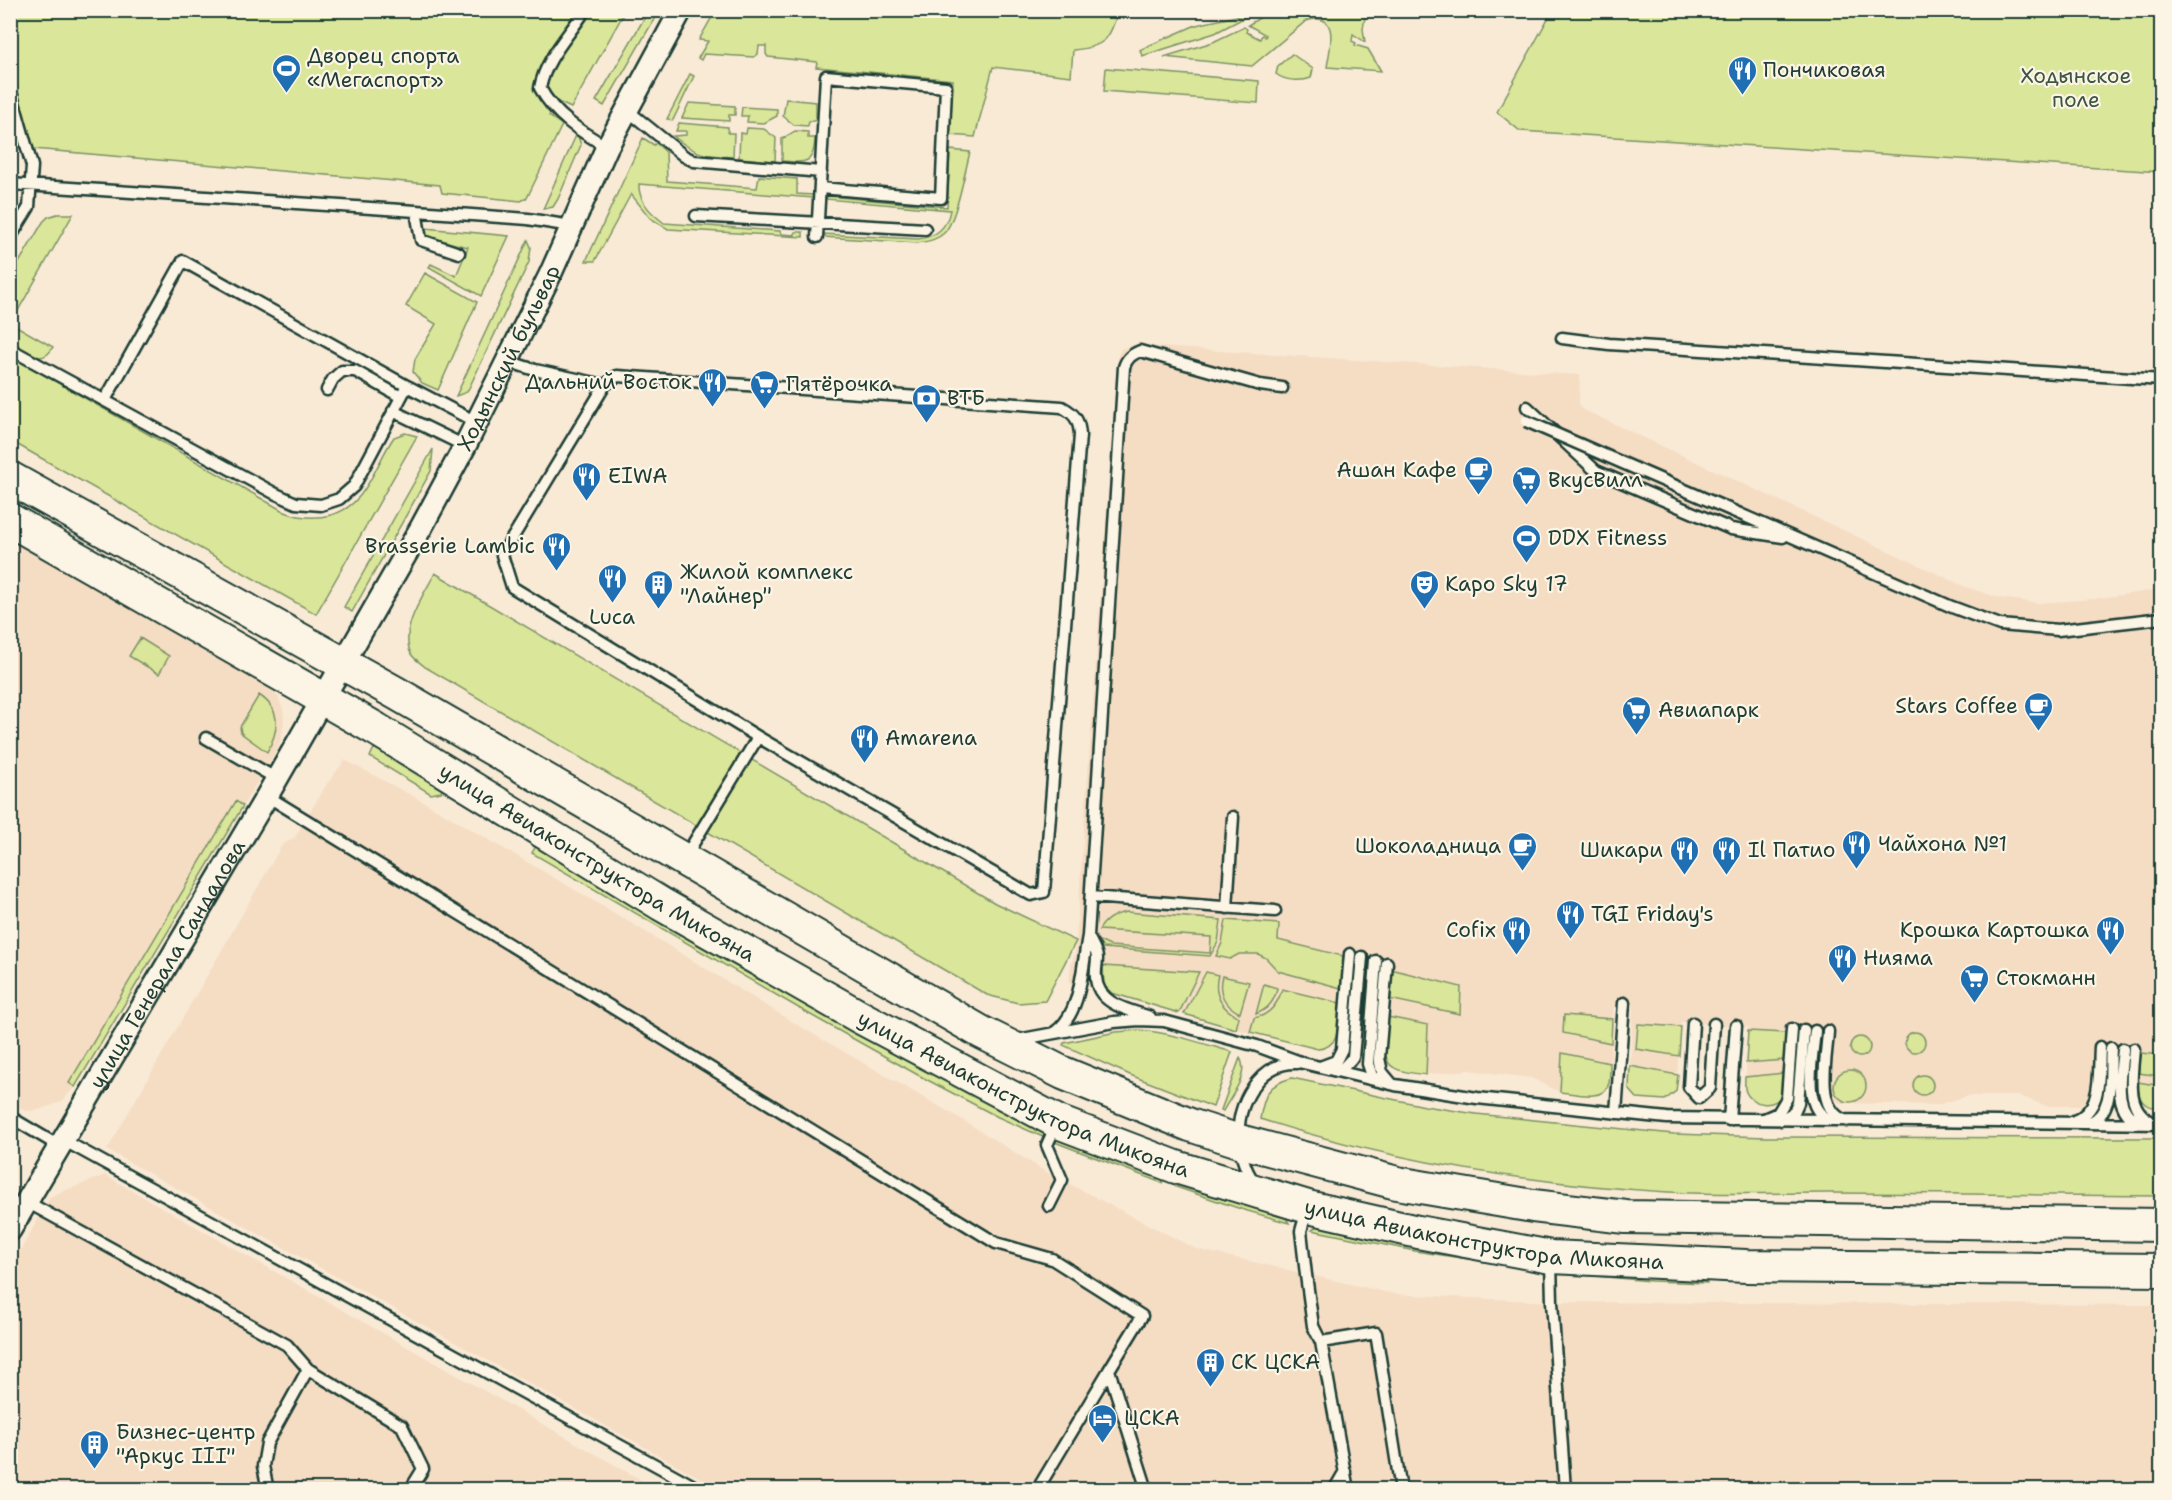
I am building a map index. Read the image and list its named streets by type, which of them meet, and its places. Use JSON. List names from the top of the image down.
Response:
{
  "streets": {
    "street": ["Ходынский бульвар", "улица Авиаконструктора Микояна", "улица Генерала Сандалова"]
  },
  "crossings": [
    ["Ходынский бульвар", "улица Авиаконструктора Микояна"],
    ["Ходынский бульвар", "улица Генерала Сандалова"],
    ["улица Авиаконструктора Микояна", "улица Генерала Сандалова"]
  ],
  "parks": ["Ходынское поле"],
  "places": {
    "sports": ["Дворец спорта «Мегаспорт»", "DDX Fitness"],
    "restaurant": [
      "Пончиковая",
      "Дальний Восток",
      "EIWA",
      "Brasserie Lambic",
      "Luca",
      "Amarena",
      "Чайхона №1",
      "Шикари",
      "Il Патио",
      "TGI Friday's",
      "Cofix",
      "Крошка Картошка",
      "Нияма"
    ],
    "supermarket": [
      "Пятёрочка",
      "ВкусВилл",
      "Авиапарк",
      "Стокманн"
    ],
    "bank": ["ВТБ"],
    "cafe": ["Ашан Кафе", "Stars Coffee", "Шоколадница"],
    "building": ["Жилой комплекс \"Лайнер\"", "СК ЦСКА", "Бизнес-центр \"Аркус III\""],
    "theatre": ["Каро Sky 17"],
    "hotel": ["ЦСКА"]
  }
}
